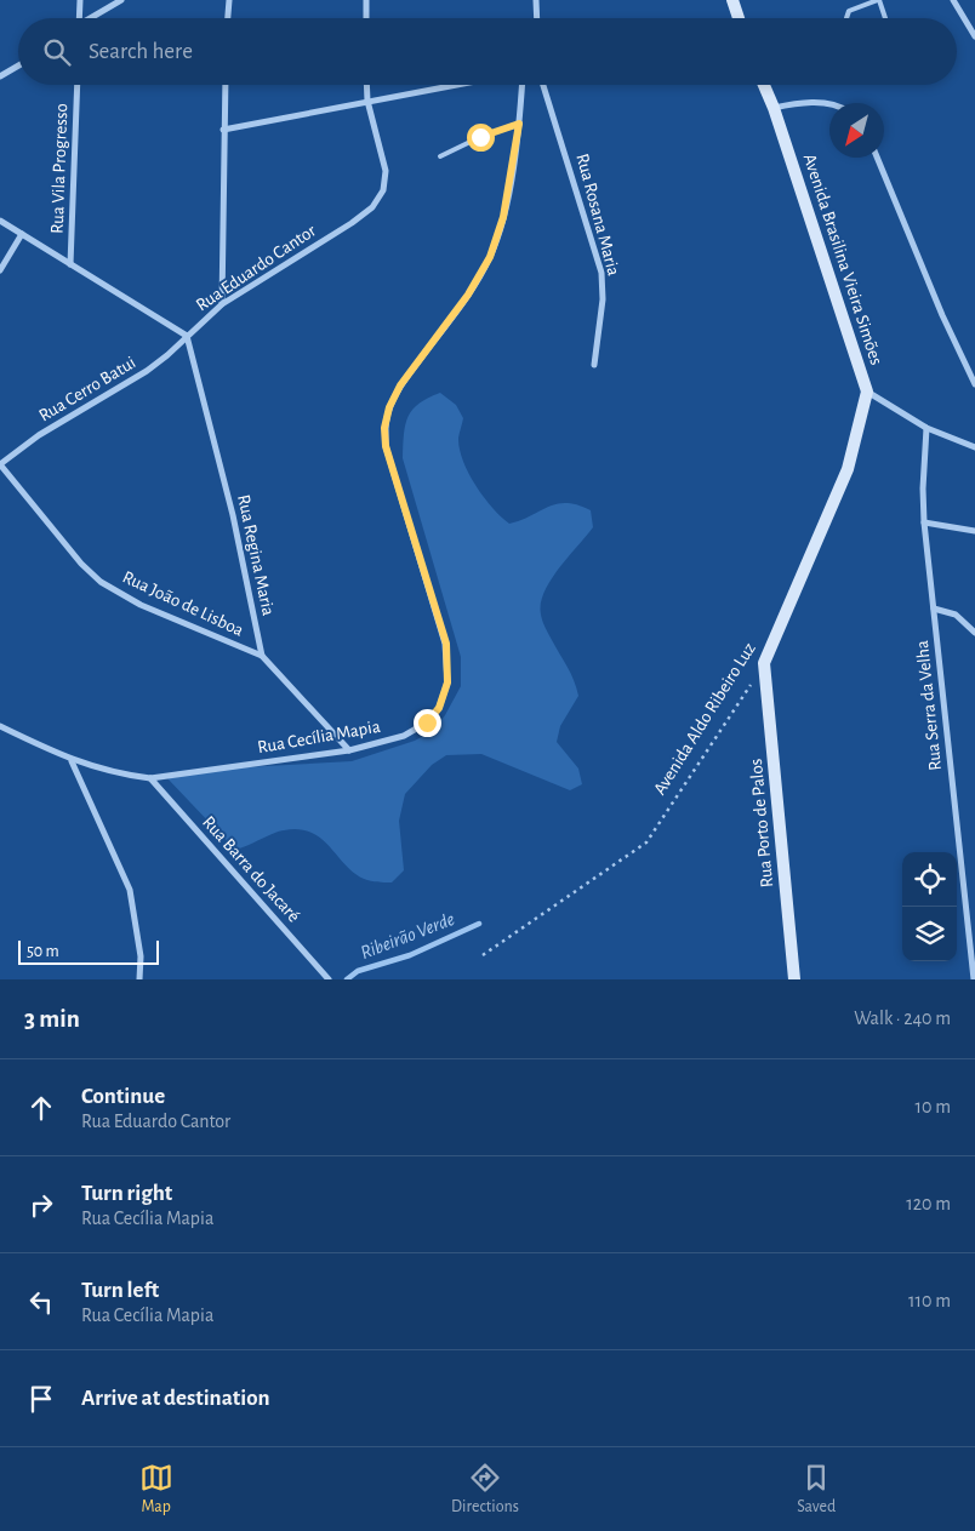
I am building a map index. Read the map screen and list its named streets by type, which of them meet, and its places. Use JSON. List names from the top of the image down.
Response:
{
  "streets": {
    "street": [
      "Rua Vila Progresso",
      "Rua Rosana Maria",
      "Avenida Brasilina Vieira Simões",
      "Rua Eduardo Cantor",
      "Rua Cerro Batui",
      "Rua Regina Maria",
      "Rua João de Lisboa",
      "Rua Serra da Velha",
      "Avenida Aldo Ribeiro Luz",
      "Rua Cecília Mapia",
      "Rua Porto de Palos",
      "Rua Barra do Jacaré"
    ]
  },
  "crossings": [
    ["Rua Vila Progresso", "Rua Eduardo Cantor"],
    ["Avenida Brasilina Vieira Simões", "Rua Serra da Velha"],
    ["Avenida Brasilina Vieira Simões", "Avenida Aldo Ribeiro Luz"],
    ["Rua Eduardo Cantor", "Rua Cerro Batui"],
    ["Rua Eduardo Cantor", "Rua Regina Maria"],
    ["Rua Cerro Batui", "Rua Regina Maria"],
    ["Rua Cerro Batui", "Rua João de Lisboa"],
    ["Rua Regina Maria", "Rua João de Lisboa"],
    ["Avenida Aldo Ribeiro Luz", "Rua Porto de Palos"],
    ["Rua Cecília Mapia", "Rua Barra do Jacaré"]
  ],
  "water": ["Ribeirão Verde"],
  "scale_bar": "50 m",
  "north": "bottom left",
  "page": {
    "search": "Search here",
    "scale": "50 m",
    "heading": ["3 min", "Walk · 240 m"],
    "list": [
      ["Continue", "Rua Eduardo Cantor", "10 m"],
      ["Turn right", "Rua Cecília Mapia", "120 m"],
      ["Turn left", "Rua Cecília Mapia", "110 m"],
      "Arrive at destination"
    ],
    "nav": ["Map", "Directions", "Saved"]
  }
}
